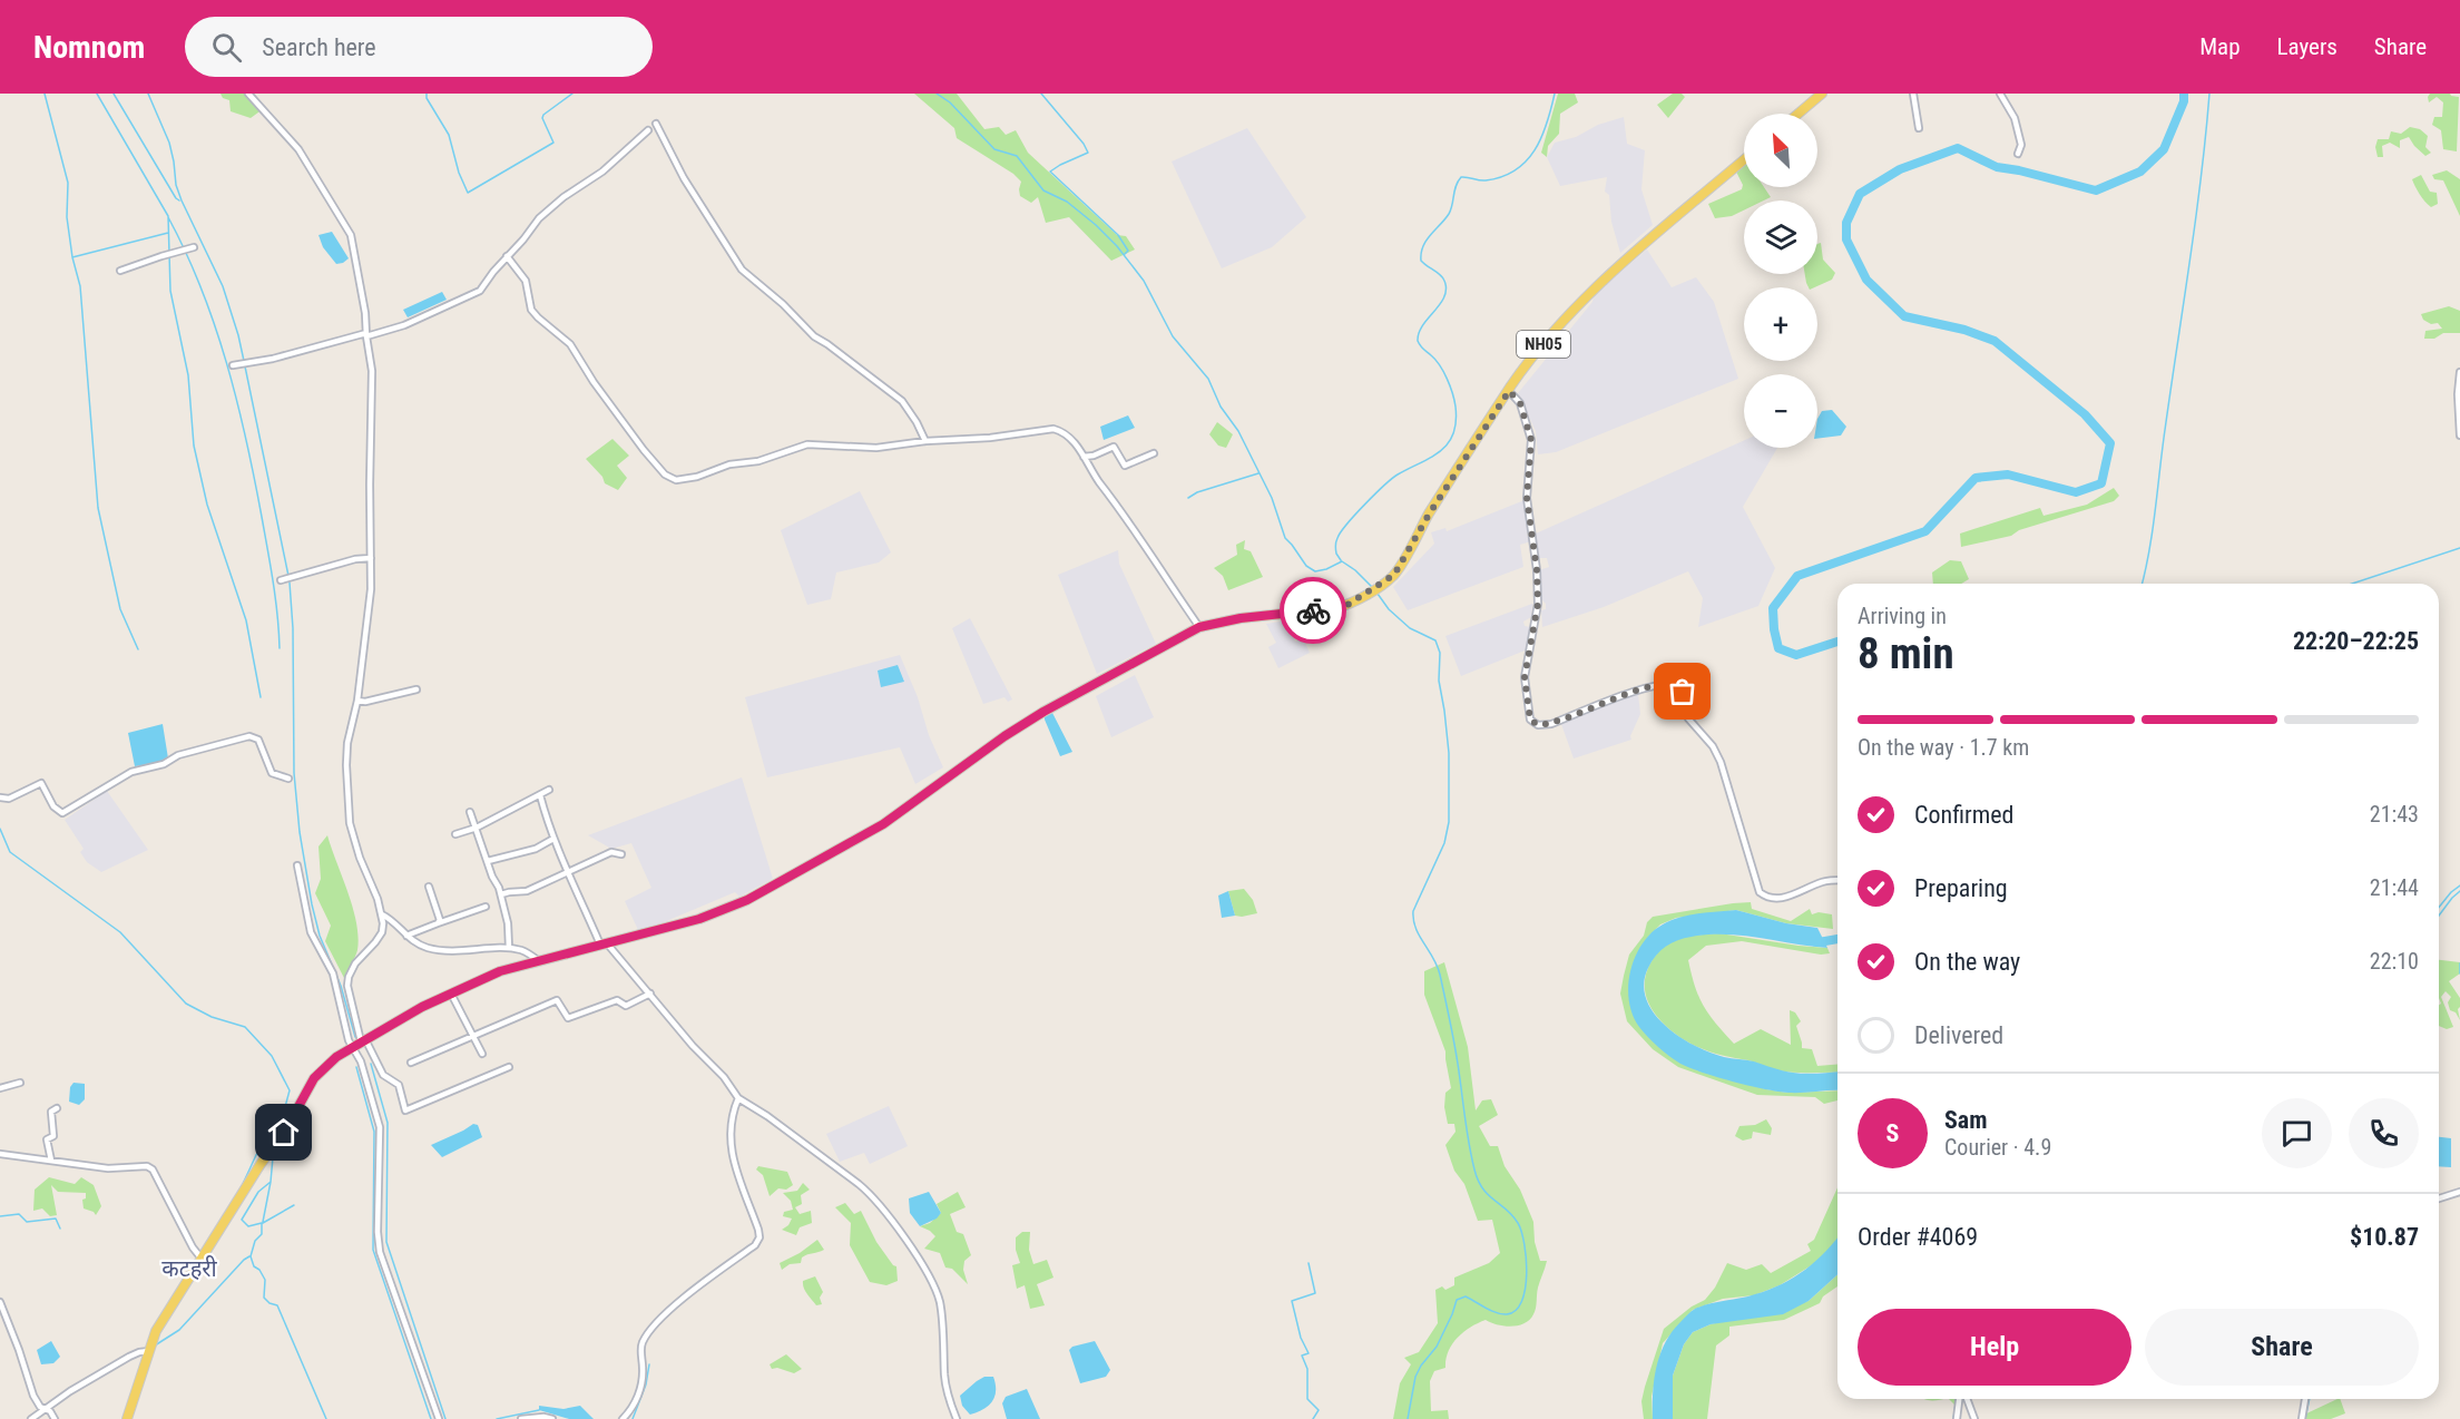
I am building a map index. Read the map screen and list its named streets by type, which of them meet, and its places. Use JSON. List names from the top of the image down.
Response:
{
  "streets": {
    "main road": ["NH05"]
  },
  "districts": ["कटहरी"],
  "north": "top left",
  "page": {
    "header": "Nomnom",
    "search": "Search here",
    "nav": ["Map", "Layers", "Share"],
    "map_buttons": ["+", "−"],
    "heading": ["8 min", "Arriving in", "22:20–22:25"],
    "panel": [
      "Sam",
      "Courier · 4.9",
      "Order #4069",
      "$10.87"
    ],
    "bar": "On the way · 1.7 km",
    "list": [
      ["Confirmed", "21:43"],
      ["Preparing", "21:44"],
      ["On the way", "22:10"],
      "Delivered"
    ],
    "round": "S",
    "buttons": ["Help", "Share"]
  }
}
